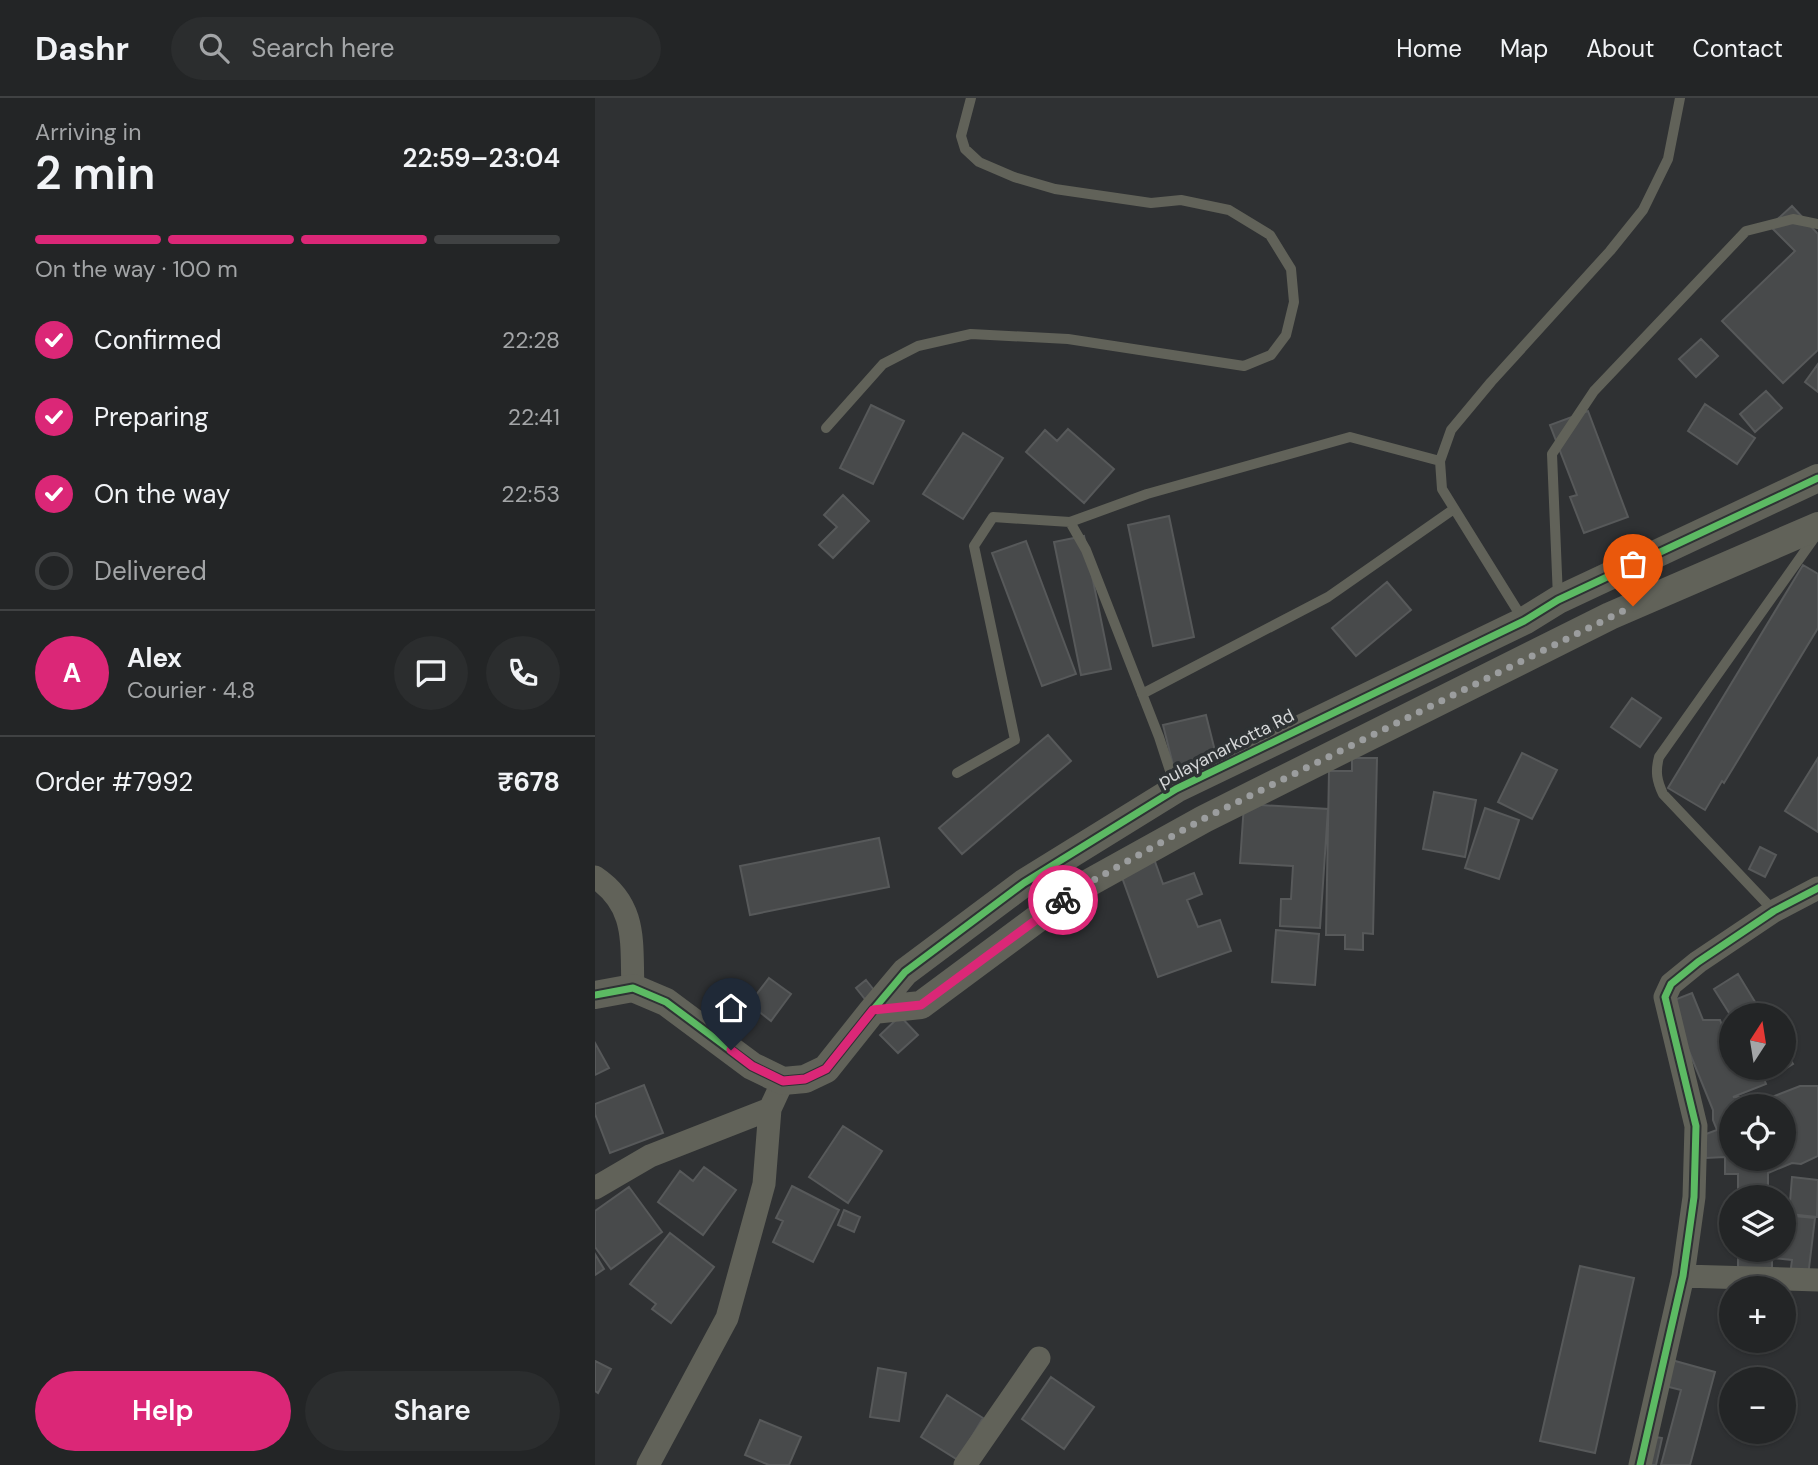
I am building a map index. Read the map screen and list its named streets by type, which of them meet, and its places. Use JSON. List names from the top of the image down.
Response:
{
  "streets": {
    "street": ["pulayanarkotta Rd"]
  },
  "north": "top",
  "page": {
    "header": "Dashr",
    "search": "Search here",
    "nav": [
      "Home",
      "Map",
      "About",
      "Contact"
    ],
    "heading": ["2 min", "Arriving in", "22:59–23:04"],
    "panel": [
      "Alex",
      "Courier · 4.8",
      "Order #7992",
      "₹678"
    ],
    "bar": "On the way · 100 m",
    "list": [
      ["Confirmed", "22:28"],
      ["Preparing", "22:41"],
      ["On the way", "22:53"],
      "Delivered"
    ],
    "round": "A",
    "map_buttons": ["+", "−"],
    "buttons": ["Help", "Share"]
  }
}
